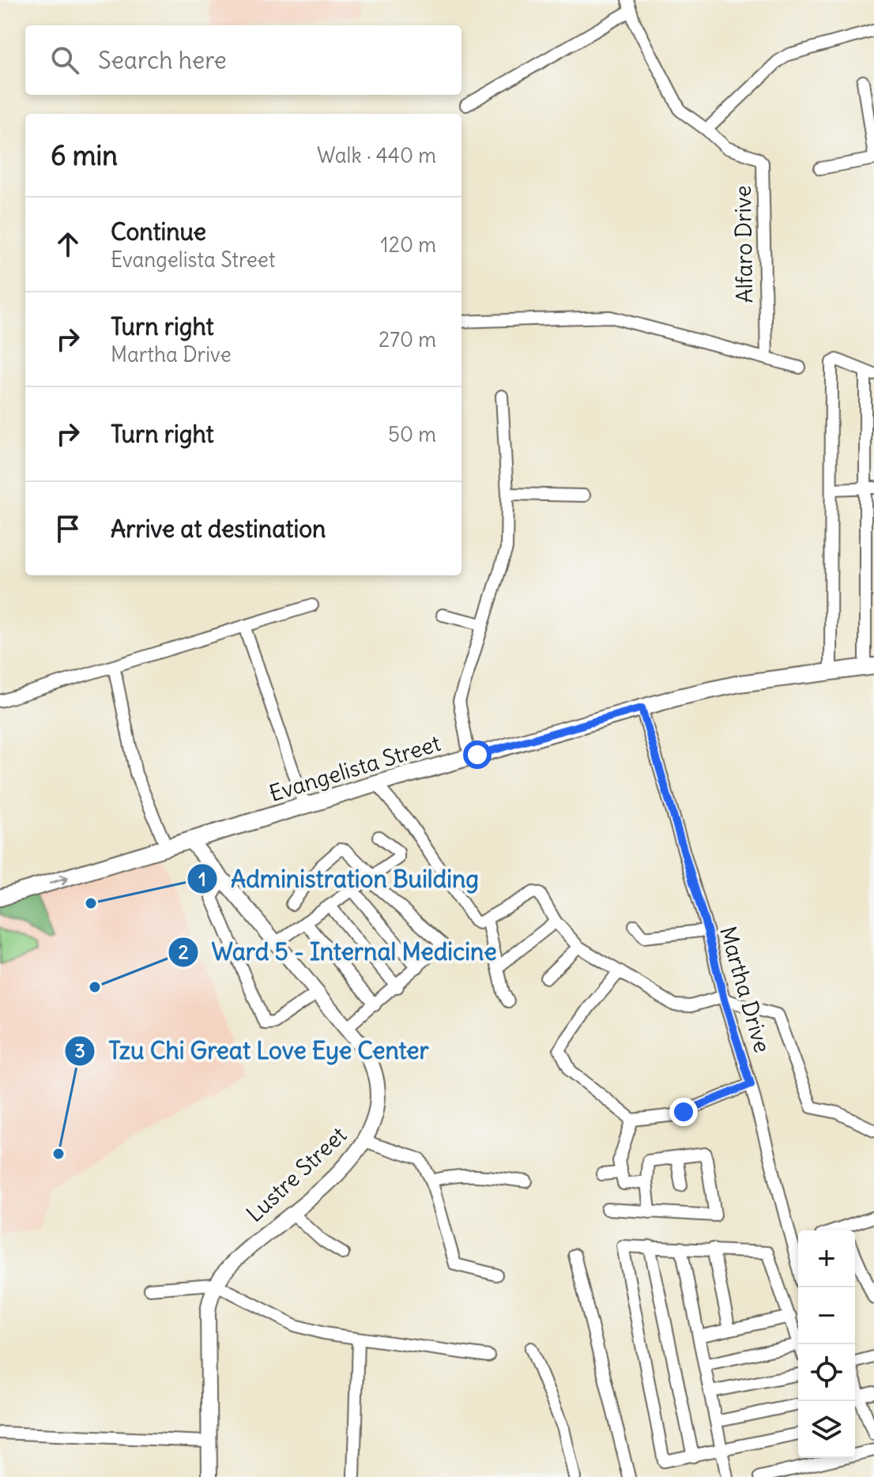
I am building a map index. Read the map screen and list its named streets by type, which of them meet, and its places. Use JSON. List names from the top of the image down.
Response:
{
  "streets": {
    "main road": ["Evangelista Street"],
    "street": ["Alfaro Drive", "Martha Drive", "Lustre Street"]
  },
  "crossings": [
    ["Evangelista Street", "Martha Drive"],
    ["Evangelista Street", "Lustre Street"]
  ],
  "places": ["Administration Building", "Ward 5 - Internal Medicine", "Tzu Chi Great Love Eye Center"],
  "page": {
    "search": "Search here",
    "heading": ["6 min", "Walk · 440 m"],
    "list": [
      ["Continue", "Evangelista Street", "120 m"],
      ["Turn right", "Martha Drive", "270 m"],
      ["Turn right", "50 m"],
      "Arrive at destination"
    ],
    "map_buttons": ["+", "−"]
  }
}
